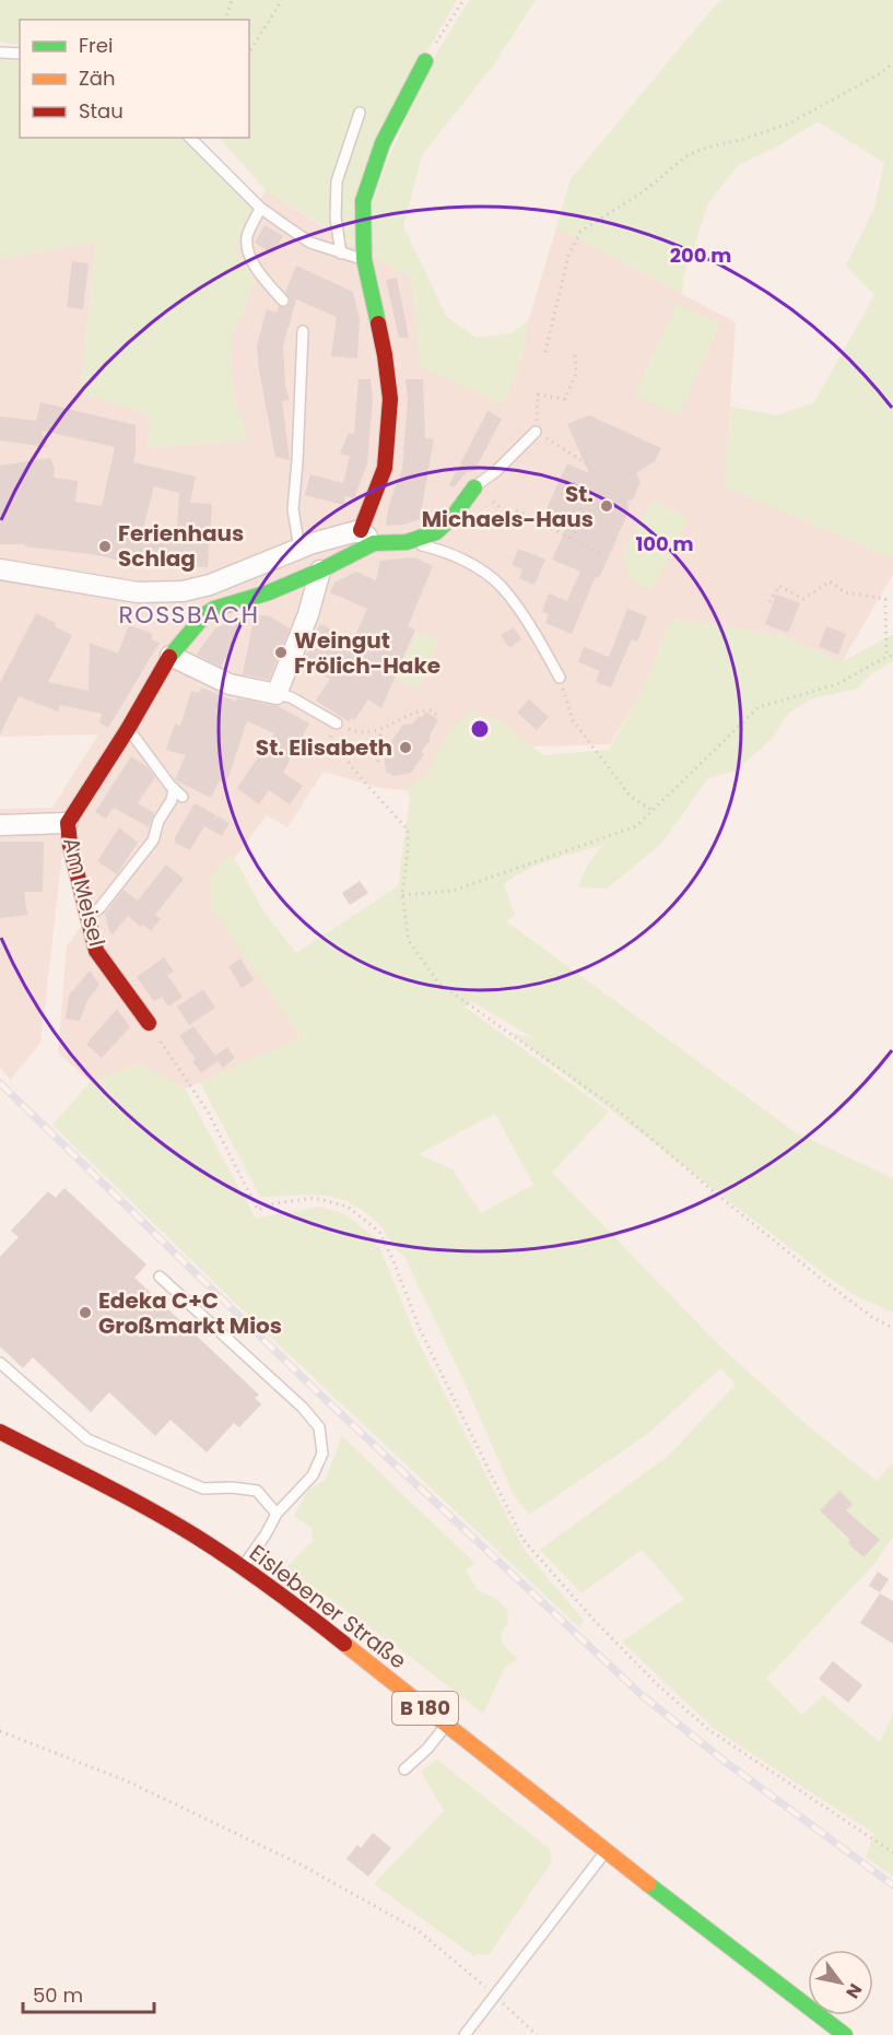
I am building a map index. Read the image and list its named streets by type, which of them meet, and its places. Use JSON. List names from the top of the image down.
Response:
{
  "streets": {
    "street": ["Am Meisel", "Eislebener Straße", "B 180"]
  },
  "crossings": [
    ["Eislebener Straße", "B 180"]
  ],
  "districts": ["ROSSBACH"],
  "places": [
    "St. Michaels-Haus",
    "Ferienhaus Schlag",
    "Weingut Frölich-Hake",
    "St. Elisabeth",
    "Edeka C+C Großmarkt Mios"
  ],
  "legend": ["Frei", "Zäh", "Stau"],
  "scale_bar": "50 m",
  "north": "bottom right",
  "rings": ["200 m", "100 m"]
}
